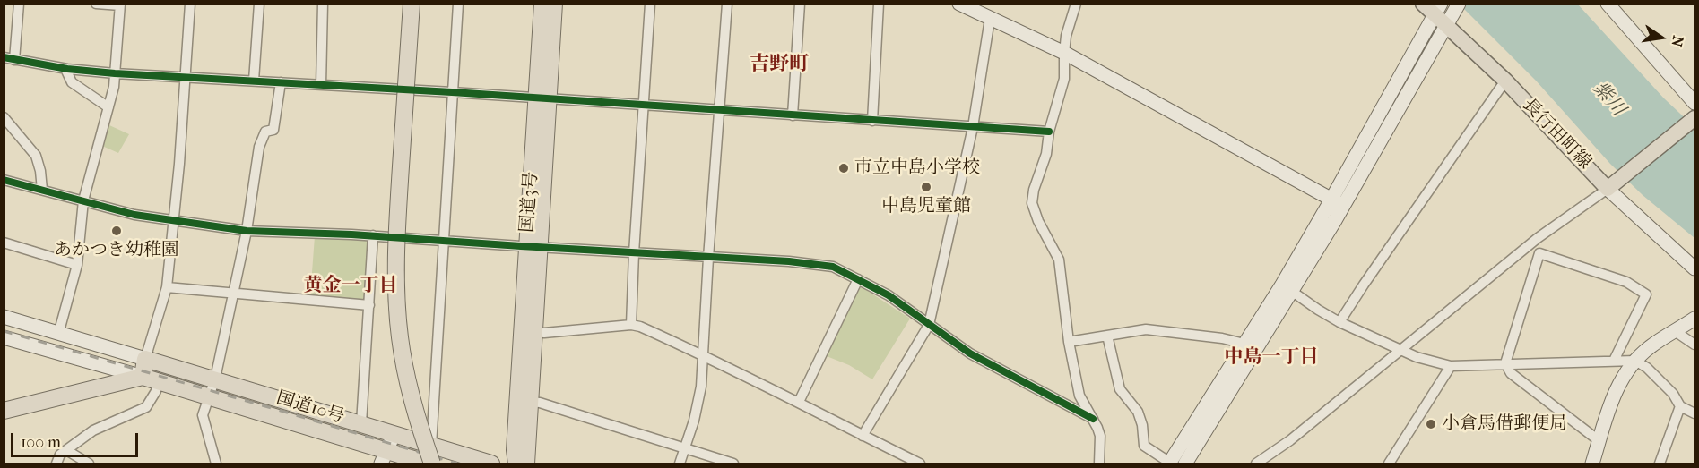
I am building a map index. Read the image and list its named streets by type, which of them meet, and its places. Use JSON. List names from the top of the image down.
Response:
{
  "streets": {
    "highway": ["国道3号", "国道10号"],
    "main road": ["長行田町線"]
  },
  "districts": ["吉野町", "黄金一丁目", "中島一丁目"],
  "water": ["紫川"],
  "places": [
    "市立中島小学校",
    "中島児童館",
    "あかつき幼稚園",
    "小倉馬借郵便局"
  ],
  "scale_bar": "100 m",
  "north": "right"
}
